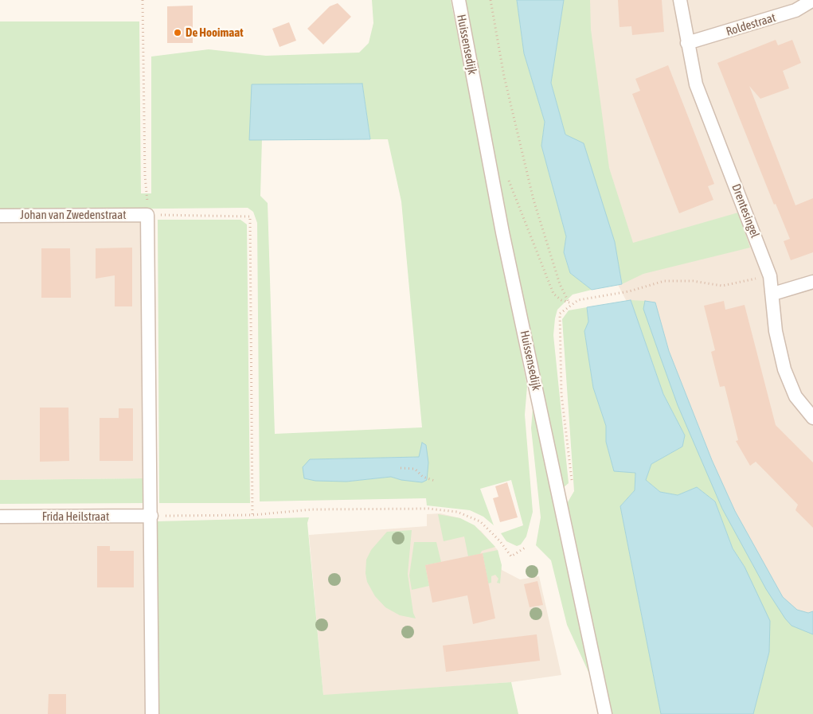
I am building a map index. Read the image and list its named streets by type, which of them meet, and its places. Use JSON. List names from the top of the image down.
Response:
{
  "streets": {
    "street": [
      "Roldestraat",
      "Huissensedijk",
      "Drentesingel",
      "Johan van Zwedenstraat",
      "Frida Heilstraat"
    ]
  },
  "crossings": [
    ["Roldestraat", "Drentesingel"]
  ],
  "places": ["De Hooimaat"]
}
